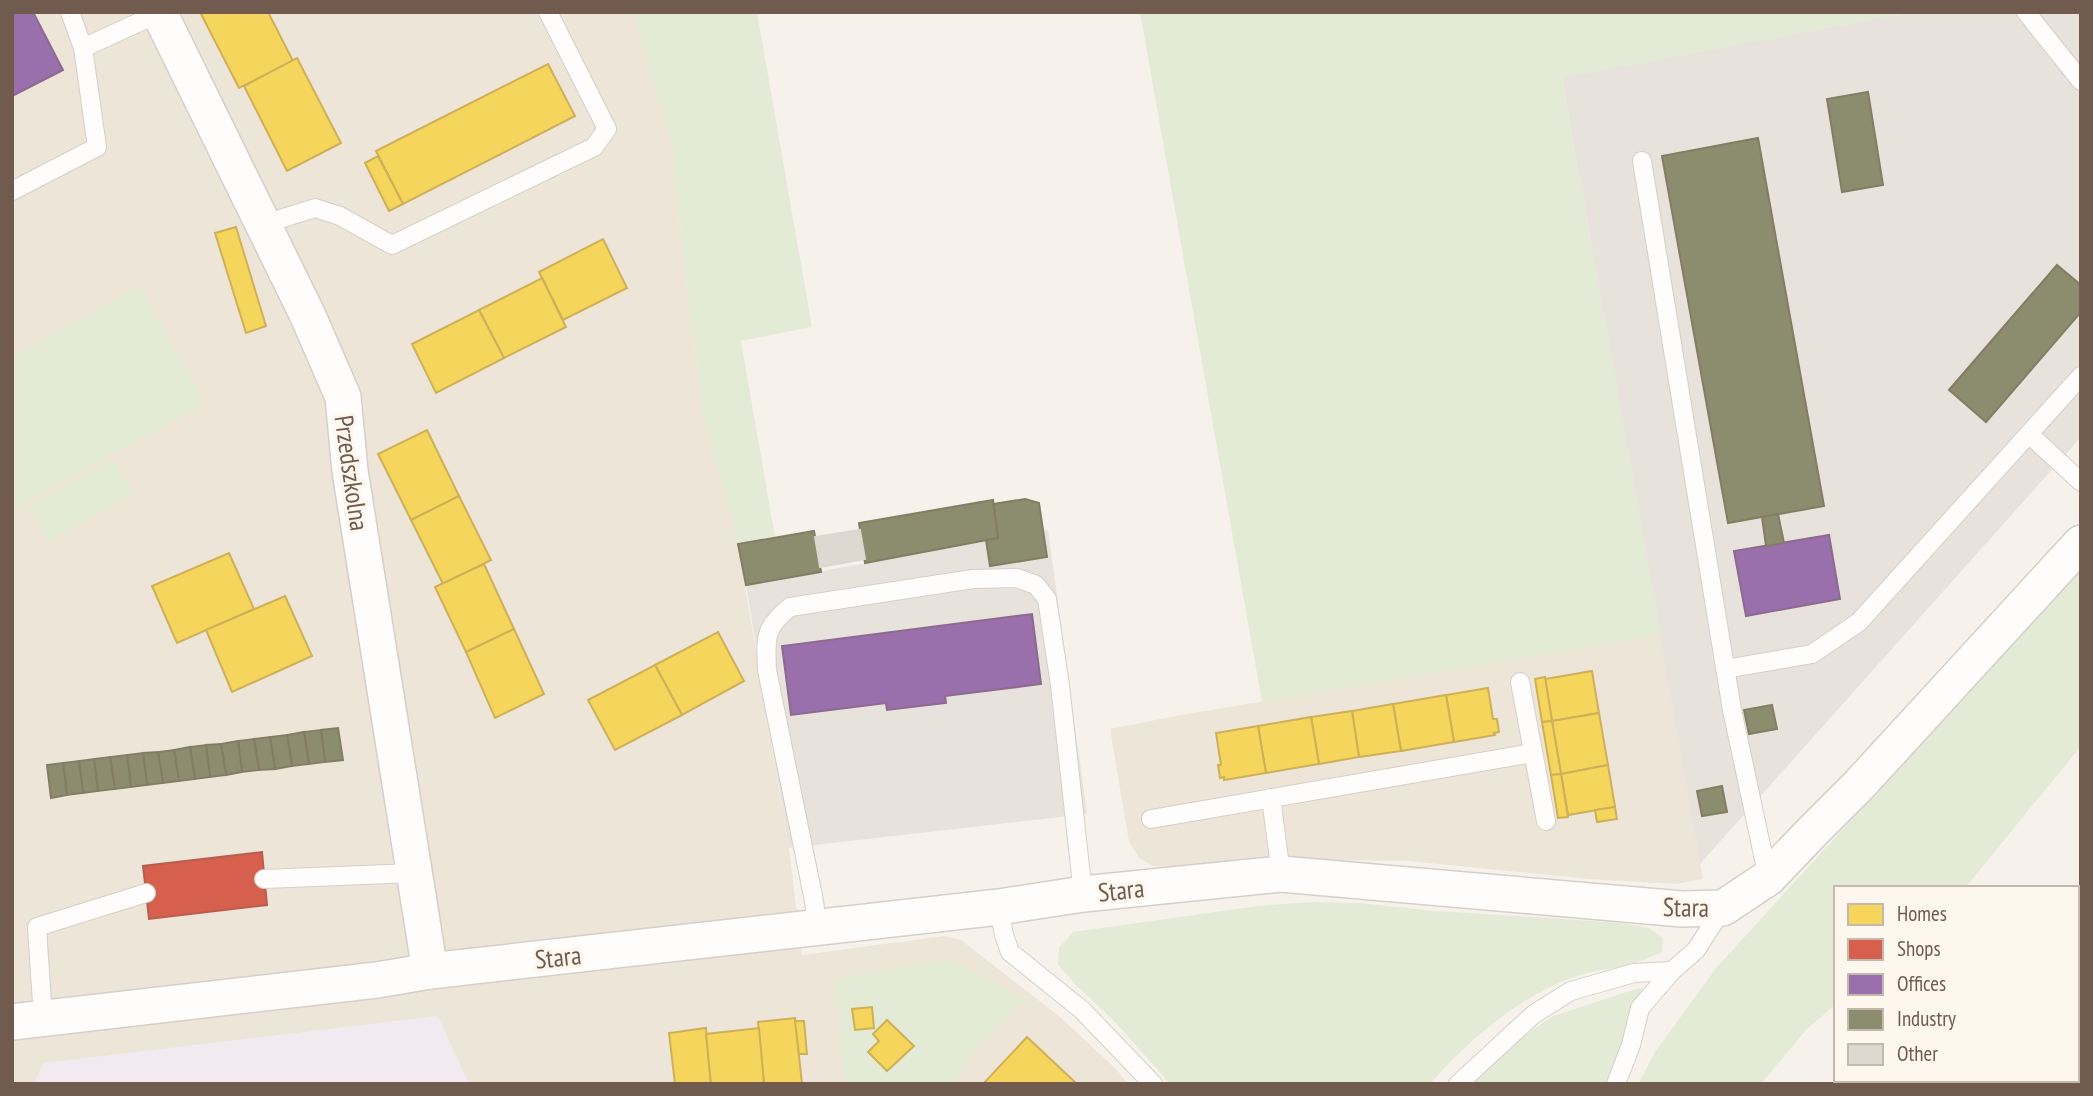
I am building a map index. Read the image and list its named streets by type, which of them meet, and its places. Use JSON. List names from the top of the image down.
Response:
{
  "streets": {
    "street": ["Przedszkolna", "Stara"]
  },
  "crossings": [
    ["Przedszkolna", "Stara"]
  ],
  "legend": [
    "Homes",
    "Shops",
    "Offices",
    "Industry",
    "Other"
  ]
}
